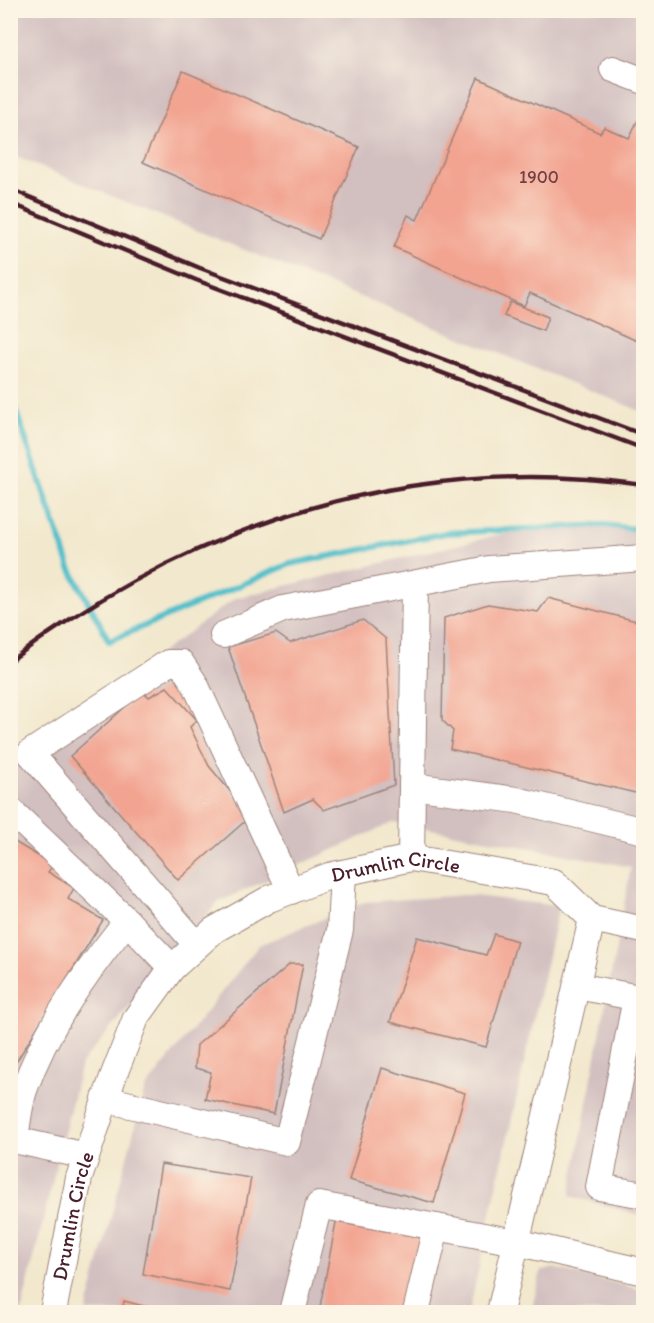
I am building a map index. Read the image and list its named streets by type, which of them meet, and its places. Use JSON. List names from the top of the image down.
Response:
{
  "streets": {
    "street": ["Drumlin Circle"]
  },
  "house_numbers": ["1900"]
}
